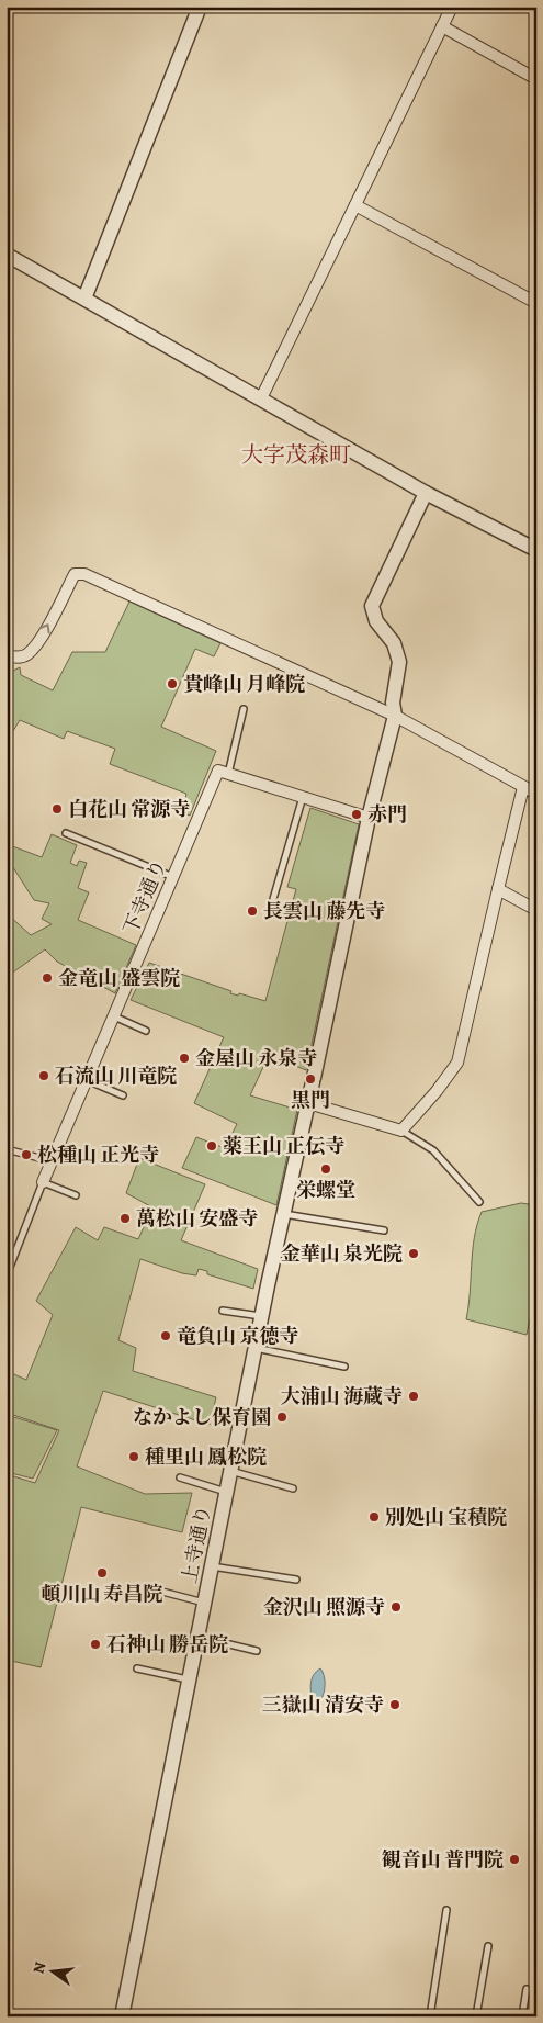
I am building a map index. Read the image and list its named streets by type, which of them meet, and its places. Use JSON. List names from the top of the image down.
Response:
{
  "streets": {
    "street": ["下寺通り", "上寺通り"]
  },
  "districts": ["大字茂森町"],
  "places": [
    "貴峰山 月峰院",
    "白花山 常源寺",
    "赤門",
    "長雲山 藤先寺",
    "金竜山 盛雲院",
    "金屋山 永泉寺",
    "石流山 川竜院",
    "黒門",
    "薬王山 正伝寺",
    "松種山 正光寺",
    "栄螺堂",
    "萬松山 安盛寺",
    "金華山 泉光院",
    "竜負山 京徳寺",
    "大浦山 海蔵寺",
    "なかよし保育園",
    "種里山 鳳松院",
    "別処山 宝積院",
    "頓川山 寿昌院",
    "金沢山 照源寺",
    "石神山 勝岳院",
    "三嶽山 清安寺",
    "観音山 普門院"
  ],
  "north": "left"
}
